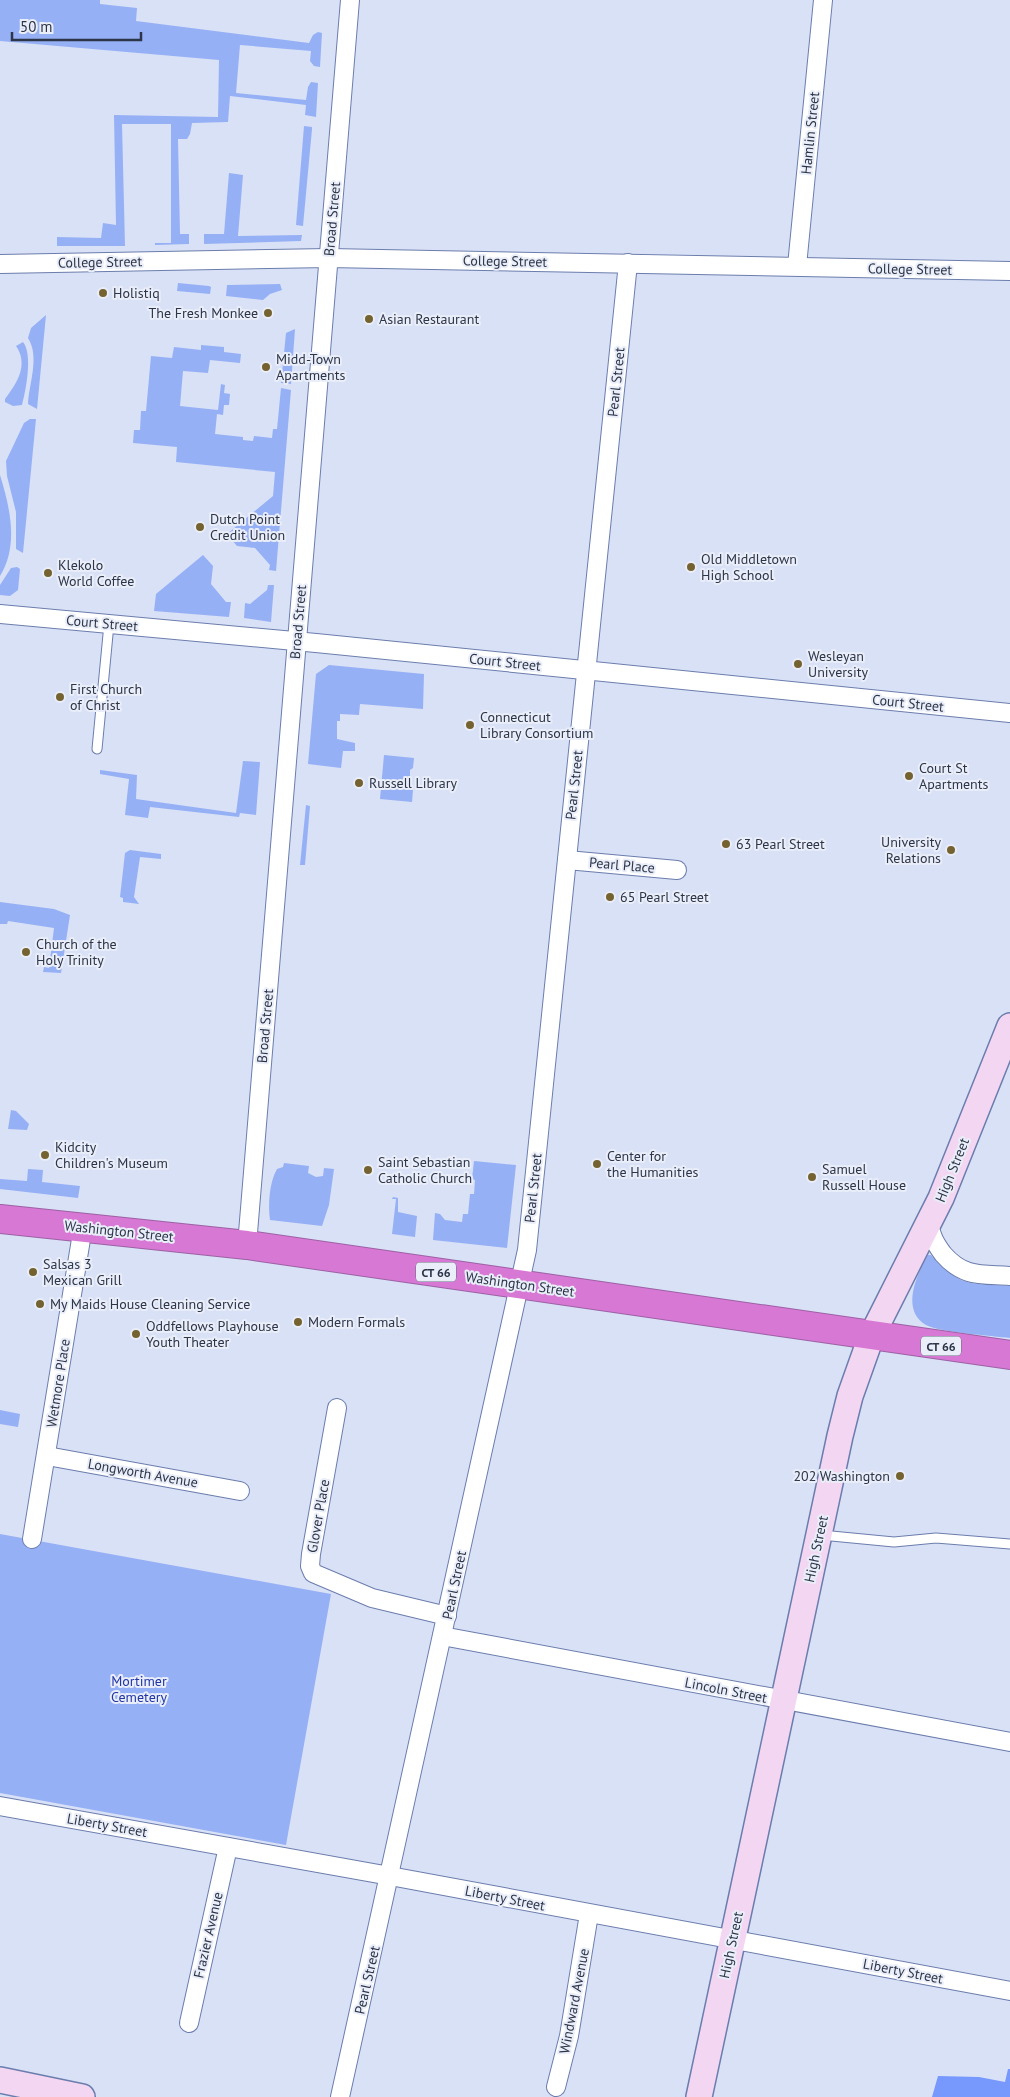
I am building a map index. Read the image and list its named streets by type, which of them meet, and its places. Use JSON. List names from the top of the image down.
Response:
{
  "streets": {
    "highway": ["Washington Street", "CT 66"],
    "street": [
      "Hamlin Street",
      "Broad Street",
      "College Street",
      "Pearl Street",
      "Court Street",
      "Pearl Place",
      "High Street",
      "Wetmore Place",
      "Longworth Avenue",
      "Glover Place",
      "Lincoln Street",
      "Liberty Street",
      "Frazier Avenue",
      "Windward Avenue"
    ]
  },
  "crossings": [
    ["Hamlin Street", "College Street"],
    ["Broad Street", "College Street"],
    ["Broad Street", "Court Street"],
    ["Broad Street", "Washington Street"],
    ["College Street", "Pearl Street"],
    ["Pearl Street", "Court Street"],
    ["Pearl Street", "Pearl Place"],
    ["Pearl Street", "Washington Street"],
    ["Pearl Street", "Glover Place"],
    ["Pearl Street", "Lincoln Street"],
    ["Pearl Street", "Liberty Street"],
    ["High Street", "Washington Street"],
    ["High Street", "Lincoln Street"],
    ["High Street", "Liberty Street"],
    ["Washington Street", "Wetmore Place"],
    ["Wetmore Place", "Longworth Avenue"],
    ["Liberty Street", "Frazier Avenue"],
    ["Liberty Street", "Windward Avenue"]
  ],
  "parks": ["Mortimer Cemetery"],
  "places": [
    "Holistiq",
    "The Fresh Monkee",
    "Asian Restaurant",
    "Midd-Town Apartments",
    "Dutch Point Credit Union",
    "Old Middletown High School",
    "Klekolo World Coffee",
    "Wesleyan University",
    "First Church of Christ",
    "Connecticut Library Consortium",
    "Court St Apartments",
    "Russell Library",
    "63 Pearl Street",
    "University Relations",
    "65 Pearl Street",
    "Church of the Holy Trinity",
    "Kidcity Children's Museum",
    "Center for the Humanities",
    "Saint Sebastian Catholic Church",
    "Samuel Russell House",
    "Salsas 3 Mexican Grill",
    "My Maids House Cleaning Service",
    "Modern Formals",
    "Oddfellows Playhouse Youth Theater",
    "202 Washington"
  ],
  "scale_bar": "50 m"
}
